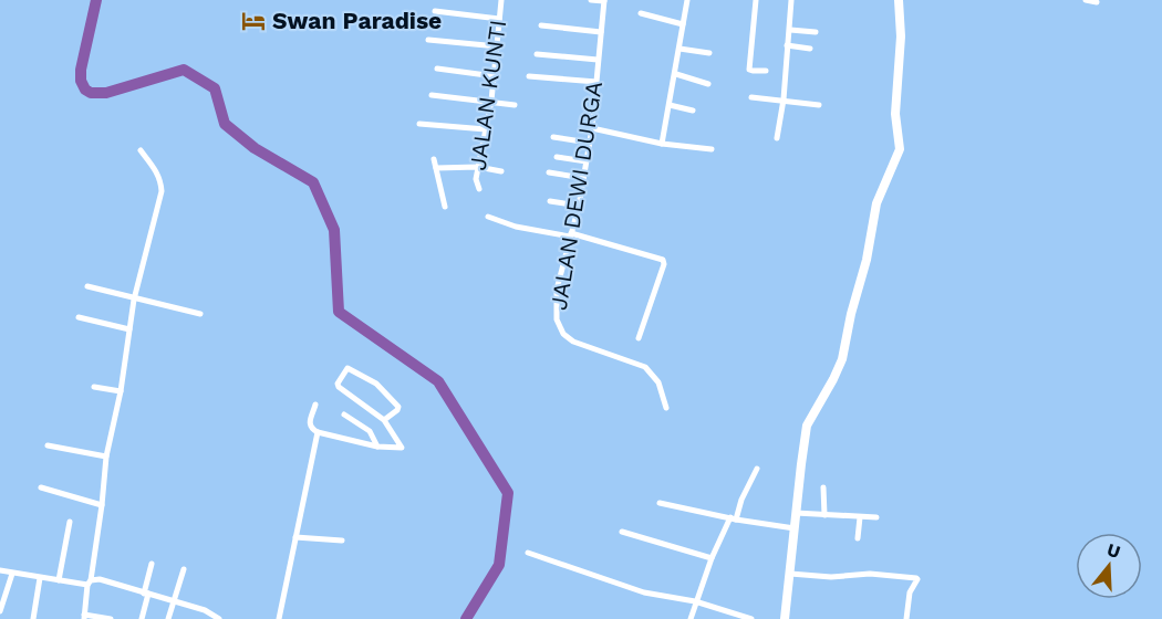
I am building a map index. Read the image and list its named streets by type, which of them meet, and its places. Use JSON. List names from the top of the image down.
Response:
{
  "streets": {
    "street": ["JALAN KUNTI", "JALAN DEWI DURGA"]
  },
  "places": {
    "hotel": ["Swan Paradise"]
  },
  "north": "top"
}
